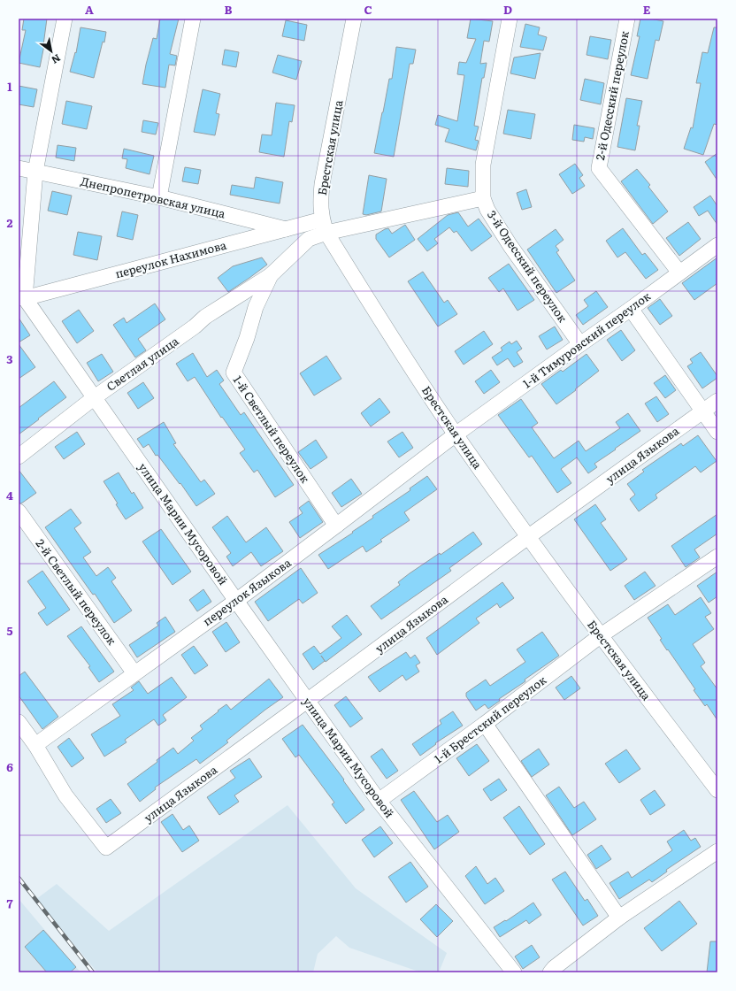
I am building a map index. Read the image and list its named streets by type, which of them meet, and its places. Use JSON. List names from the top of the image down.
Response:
{
  "streets": {
    "street": [
      "2-й Одесский переулок",
      "Брестская улица",
      "Днепропетровская улица",
      "переулок Нахимова",
      "3-й Одесский переулок",
      "1-й Тимуровский переулок",
      "Светлая улица",
      "1-й Светлый переулок",
      "улица Языкова",
      "улица Марии Мусоровой",
      "2-й Светлый переулок",
      "переулок Языкова",
      "1-й Брестский переулок"
    ]
  },
  "crossings": [
    ["2-й Одесский переулок", "1-й Тимуровский переулок"],
    ["Брестская улица", "переулок Нахимова"],
    ["Брестская улица", "1-й Тимуровский переулок"],
    ["Брестская улица", "1-й Светлый переулок"],
    ["Брестская улица", "улица Языкова"],
    ["Брестская улица", "переулок Языкова"],
    ["Брестская улица", "1-й Брестский переулок"],
    ["Днепропетровская улица", "переулок Нахимова"],
    ["переулок Нахимова", "1-й Светлый переулок"],
    ["переулок Нахимова", "улица Марии Мусоровой"],
    ["3-й Одесский переулок", "1-й Тимуровский переулок"],
    ["1-й Тимуровский переулок", "переулок Языкова"],
    ["Светлая улица", "1-й Светлый переулок"],
    ["Светлая улица", "улица Марии Мусоровой"],
    ["1-й Светлый переулок", "переулок Языкова"],
    ["улица Языкова", "улица Марии Мусоровой"],
    ["улица Языкова", "переулок Языкова"],
    ["улица Марии Мусоровой", "переулок Языкова"],
    ["улица Марии Мусоровой", "1-й Брестский переулок"],
    ["2-й Светлый переулок", "переулок Языкова"]
  ],
  "north": "bottom right",
  "grid": {
    "columns": [
      "A",
      "B",
      "C",
      "D",
      "E"
    ],
    "rows": [
      "1",
      "2",
      "3",
      "4",
      "5",
      "6",
      "7"
    ]
  }
}
